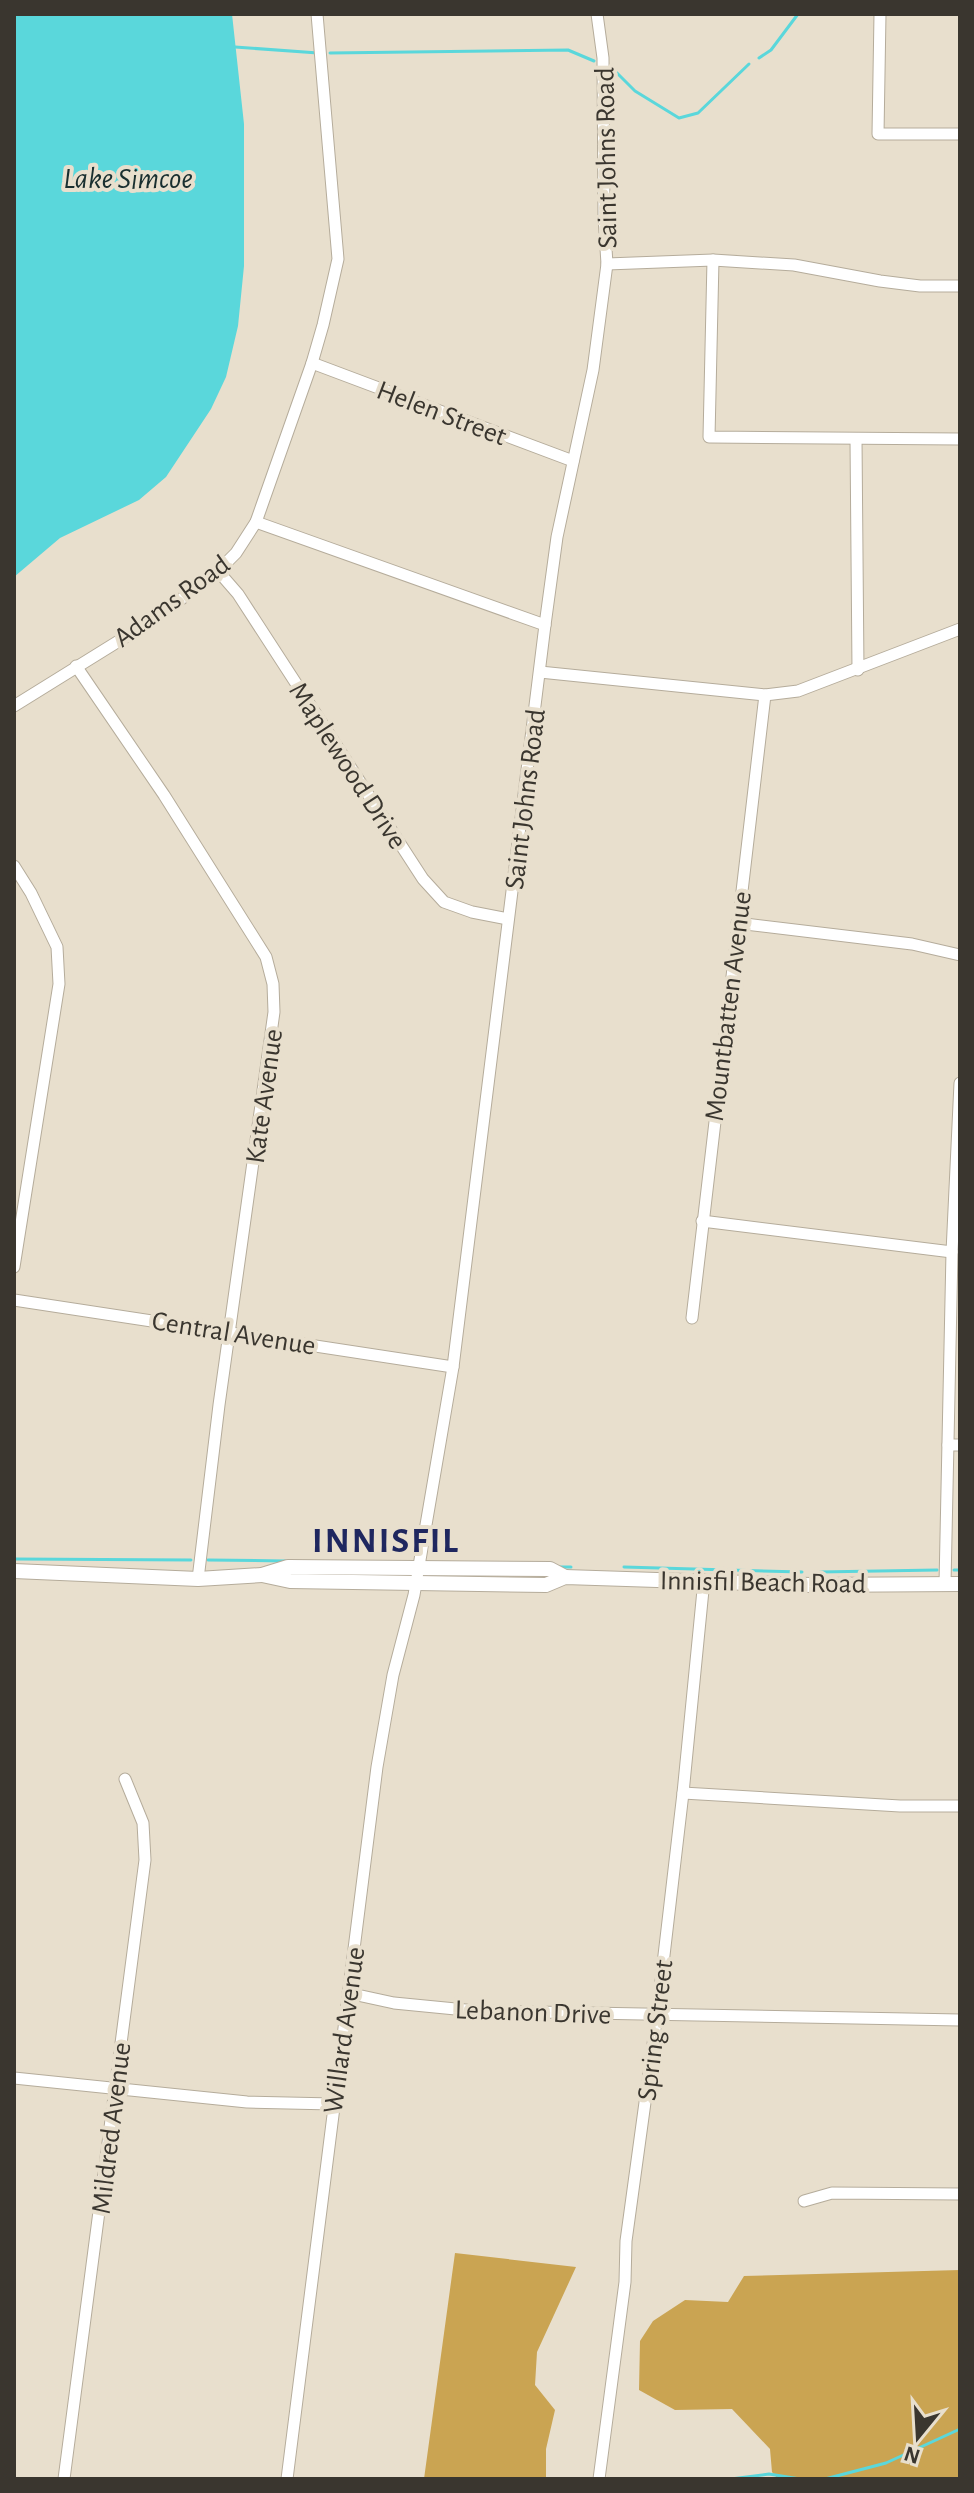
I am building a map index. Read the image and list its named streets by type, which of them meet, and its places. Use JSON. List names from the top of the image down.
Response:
{
  "streets": {
    "main road": ["Innisfil Beach Road"],
    "street": [
      "Saint Johns Road",
      "Helen Street",
      "Adams Road",
      "Maplewood Drive",
      "Mountbatten Avenue",
      "Kate Avenue",
      "Central Avenue",
      "Lebanon Drive",
      "Willard Avenue",
      "Spring Street",
      "Mildred Avenue"
    ]
  },
  "crossings": [
    ["Saint Johns Road", "Helen Street"],
    ["Saint Johns Road", "Maplewood Drive"],
    ["Saint Johns Road", "Central Avenue"],
    ["Saint Johns Road", "Innisfil Beach Road"],
    ["Saint Johns Road", "Willard Avenue"],
    ["Helen Street", "Adams Road"],
    ["Adams Road", "Maplewood Drive"],
    ["Adams Road", "Kate Avenue"],
    ["Kate Avenue", "Central Avenue"],
    ["Kate Avenue", "Innisfil Beach Road"],
    ["Innisfil Beach Road", "Willard Avenue"],
    ["Innisfil Beach Road", "Spring Street"],
    ["Lebanon Drive", "Willard Avenue"],
    ["Lebanon Drive", "Spring Street"]
  ],
  "districts": ["INNISFIL"],
  "water": ["Lake Simcoe"],
  "north": "bottom"
}
